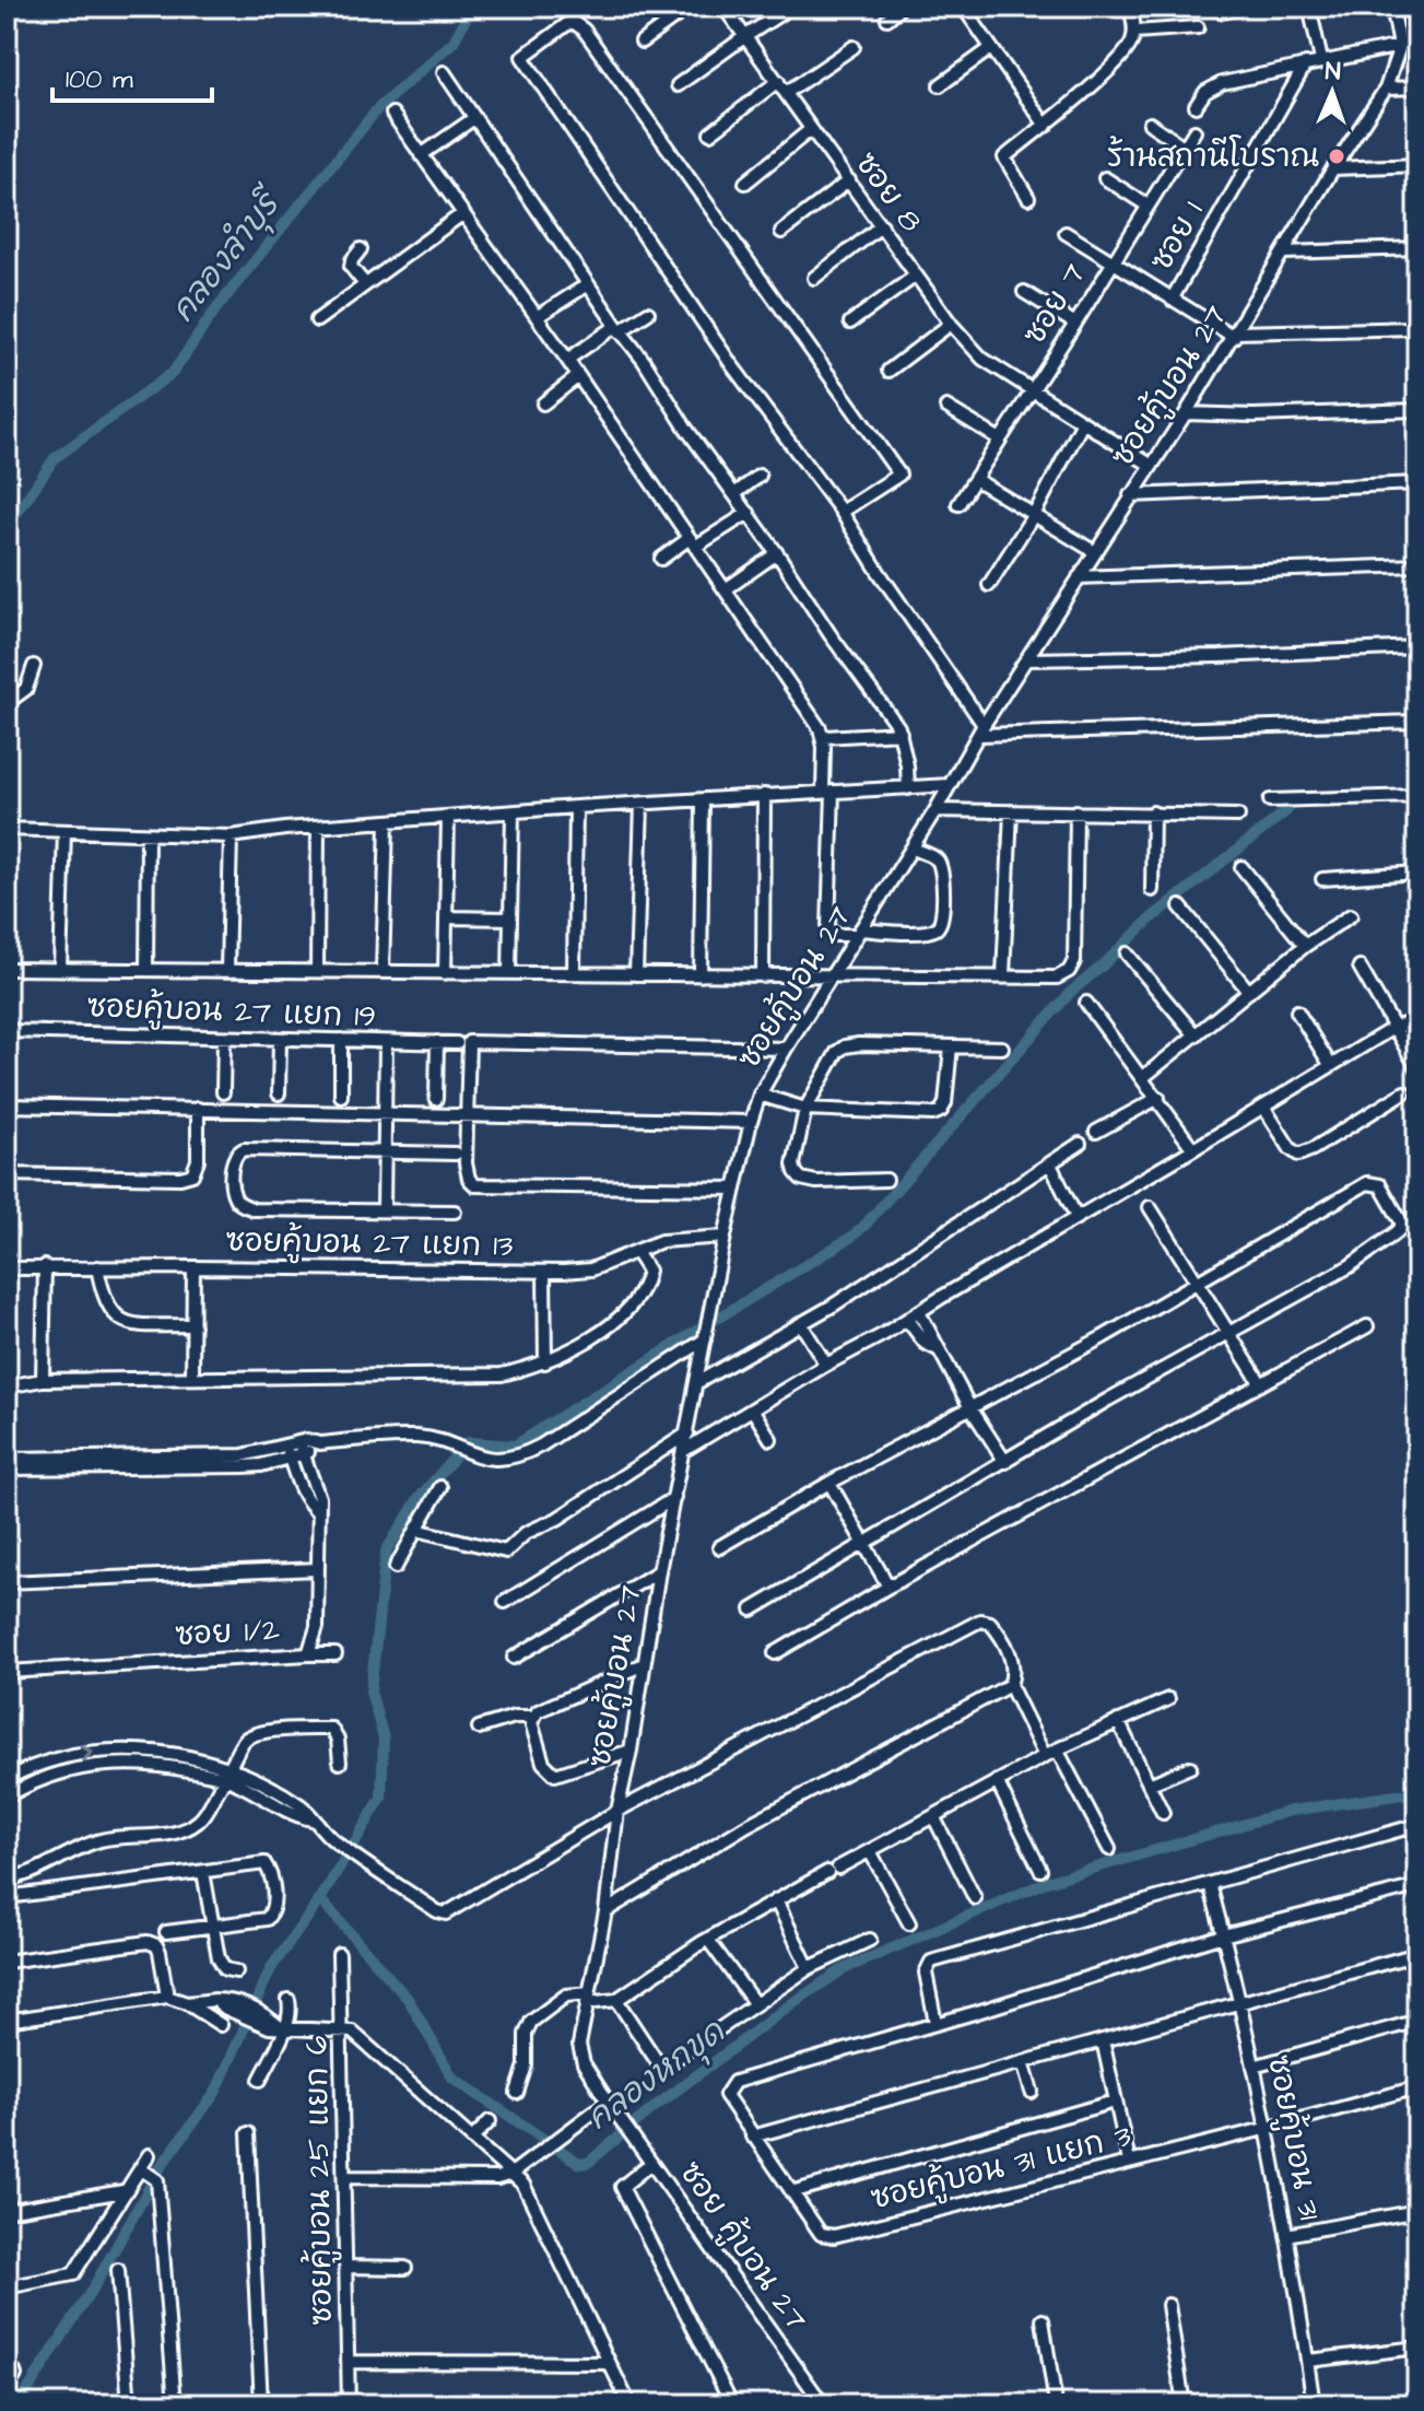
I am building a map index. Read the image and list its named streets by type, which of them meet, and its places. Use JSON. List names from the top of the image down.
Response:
{
  "streets": {
    "street": [
      "ซอย 8",
      "ซอย 1",
      "ซอย 7",
      "ซอยคู้บอน 27",
      "ซอยคู้บอน 27 แยก 19",
      "ซอยคู้บอน 27 แยก 13",
      "ซอย 1/2",
      "ซอยคู้บอน 31",
      "ซอยคู้บอน 31 แยก 3",
      "ซอยคู้บอน 25 แยก 6",
      "ซอย คู้บอน 27"
    ]
  },
  "crossings": [
    ["ซอย 8", "ซอย 7"],
    ["ซอย 8", "ซอยคู้บอน 27"],
    ["ซอยคู้บอน 27", "ซอยคู้บอน 27 แยก 19"],
    ["ซอยคู้บอน 27", "ซอยคู้บอน 27 แยก 13"],
    ["ซอยคู้บอน 27", "ซอย คู้บอน 27"],
    ["ซอยคู้บอน 31", "ซอยคู้บอน 31 แยก 3"]
  ],
  "water": ["คลองลำบุรี", "คลองหกขุด"],
  "places": ["ร้านสถานีโบราณ"],
  "scale_bar": "100 m",
  "north": "top"
}
